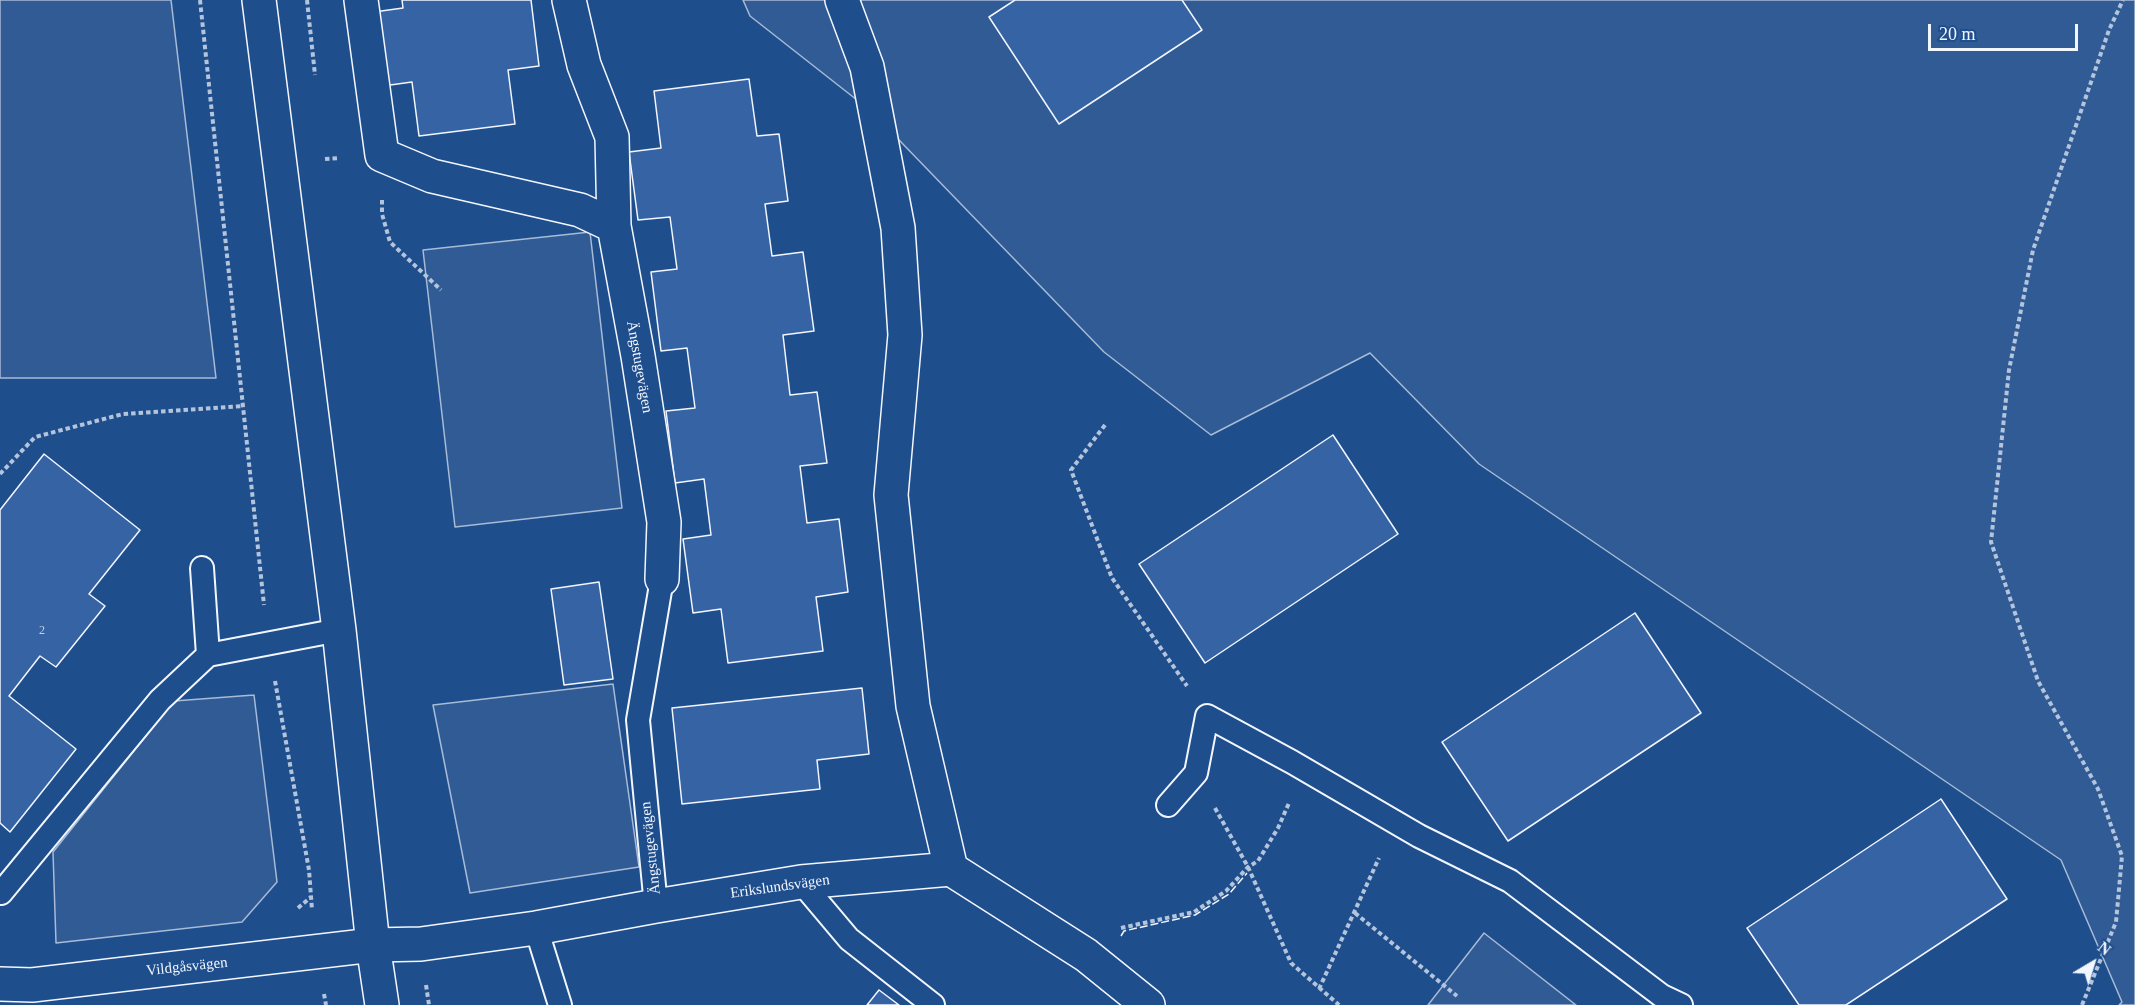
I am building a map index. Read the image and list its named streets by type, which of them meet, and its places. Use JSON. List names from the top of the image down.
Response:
{
  "streets": {
    "street": ["Ängstugevägen", "Erikslundsvägen", "Vildgåsvägen"]
  },
  "crossings": [
    ["Ängstugevägen", "Erikslundsvägen"],
    ["Erikslundsvägen", "Vildgåsvägen"]
  ],
  "house_numbers": ["2"],
  "scale_bar": "20 m",
  "north": "top right"
}
